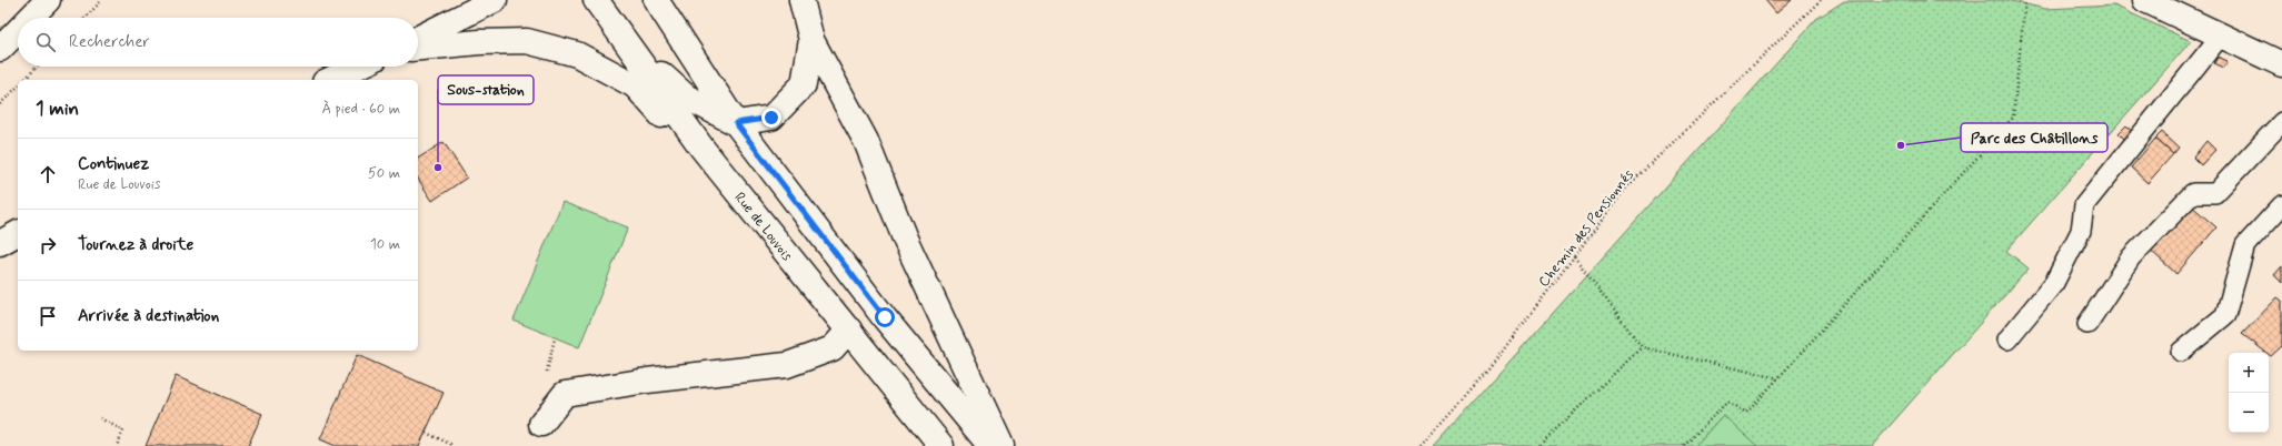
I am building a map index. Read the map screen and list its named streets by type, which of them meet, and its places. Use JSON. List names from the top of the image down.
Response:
{
  "streets": {
    "street": ["Rue de Louvois"],
    "path": ["Chemin des Pensionnés"]
  },
  "places": ["Parc des Châtillons", "Sous-station"],
  "page": {
    "search": "Rechercher",
    "heading": ["1 min", "À pied · 60 m"],
    "list": [
      ["Continuez", "Rue de Louvois", "50 m"],
      ["Tournez à droite", "10 m"],
      "Arrivée à destination"
    ],
    "map_buttons": ["+", "−"]
  }
}
